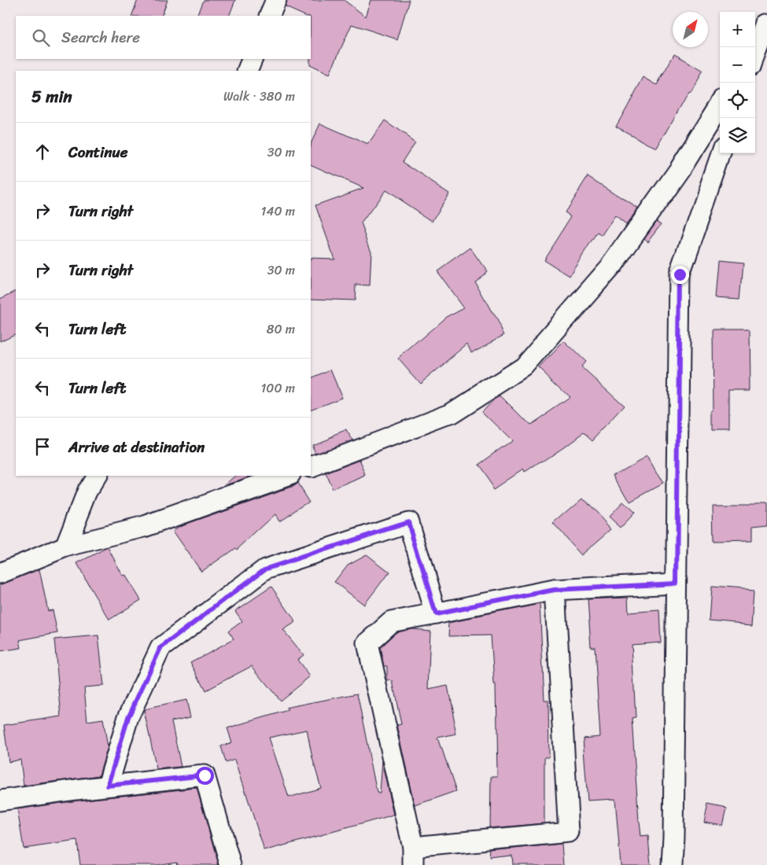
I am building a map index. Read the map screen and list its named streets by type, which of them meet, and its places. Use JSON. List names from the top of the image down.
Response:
{
  "north": "top right",
  "page": {
    "map_buttons": ["+", "−"],
    "search": "Search here",
    "heading": ["5 min", "Walk · 380 m"],
    "list": [
      ["Continue", "30 m"],
      ["Turn right", "140 m"],
      ["Turn right", "30 m"],
      ["Turn left", "80 m"],
      ["Turn left", "100 m"],
      "Arrive at destination"
    ]
  }
}
